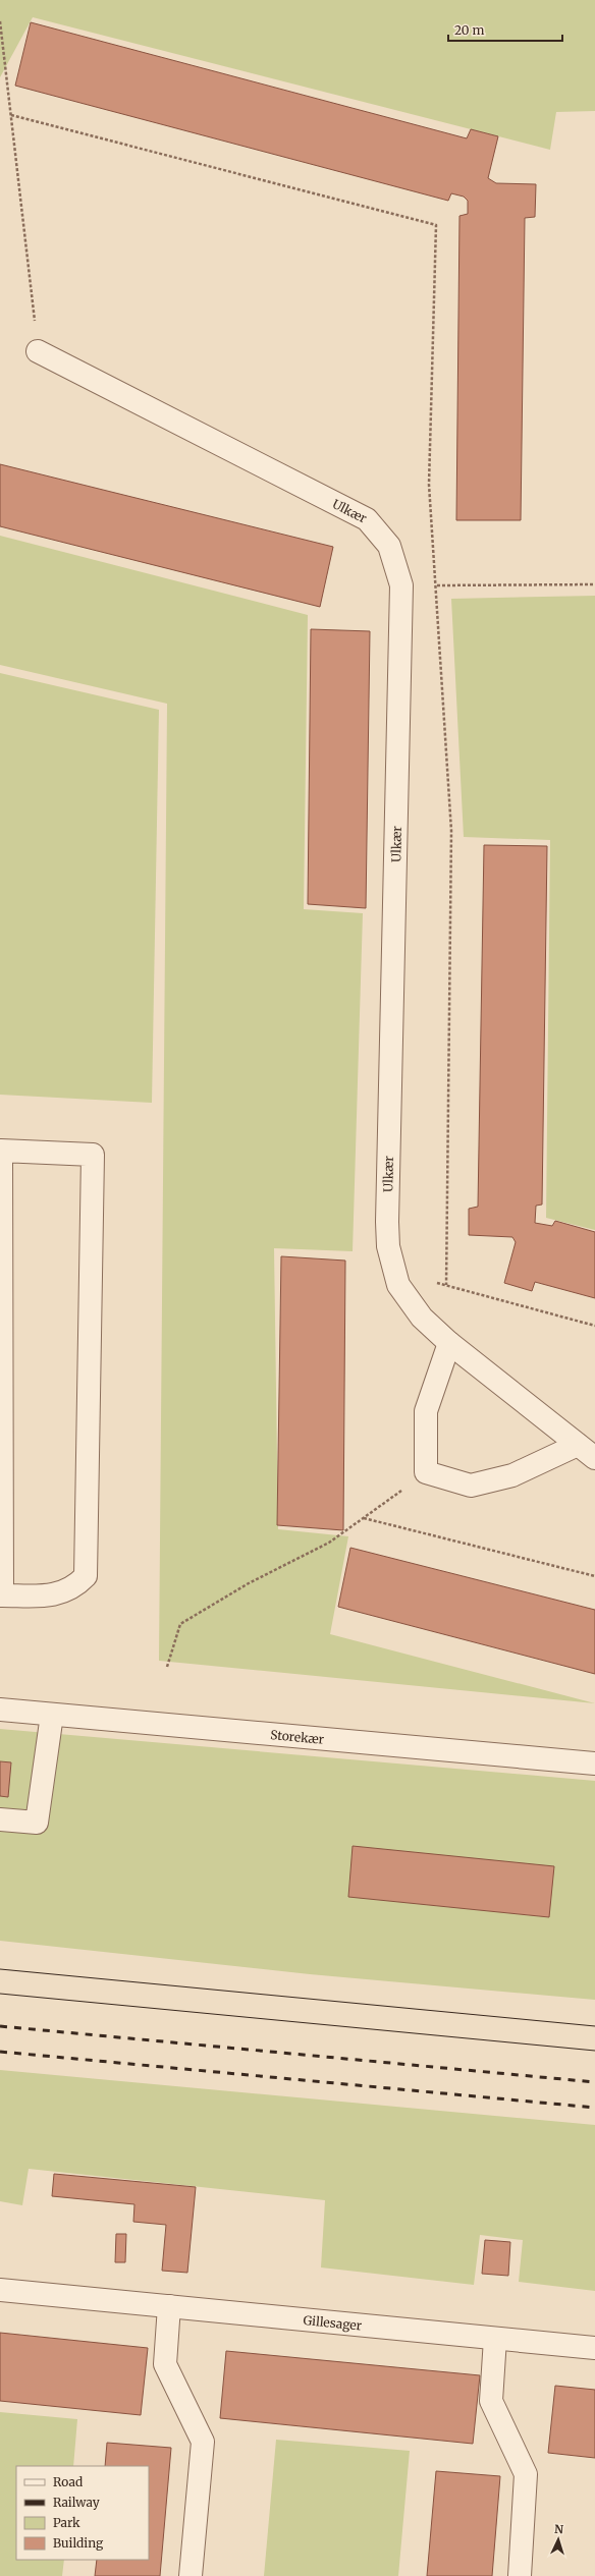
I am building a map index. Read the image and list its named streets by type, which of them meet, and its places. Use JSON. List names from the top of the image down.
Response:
{
  "streets": {
    "street": ["Ulkær", "Storekær", "Gillesager"]
  },
  "legend": [
    "Road",
    "Railway",
    "Park",
    "Building"
  ],
  "scale_bar": "20 m",
  "north": "top"
}
